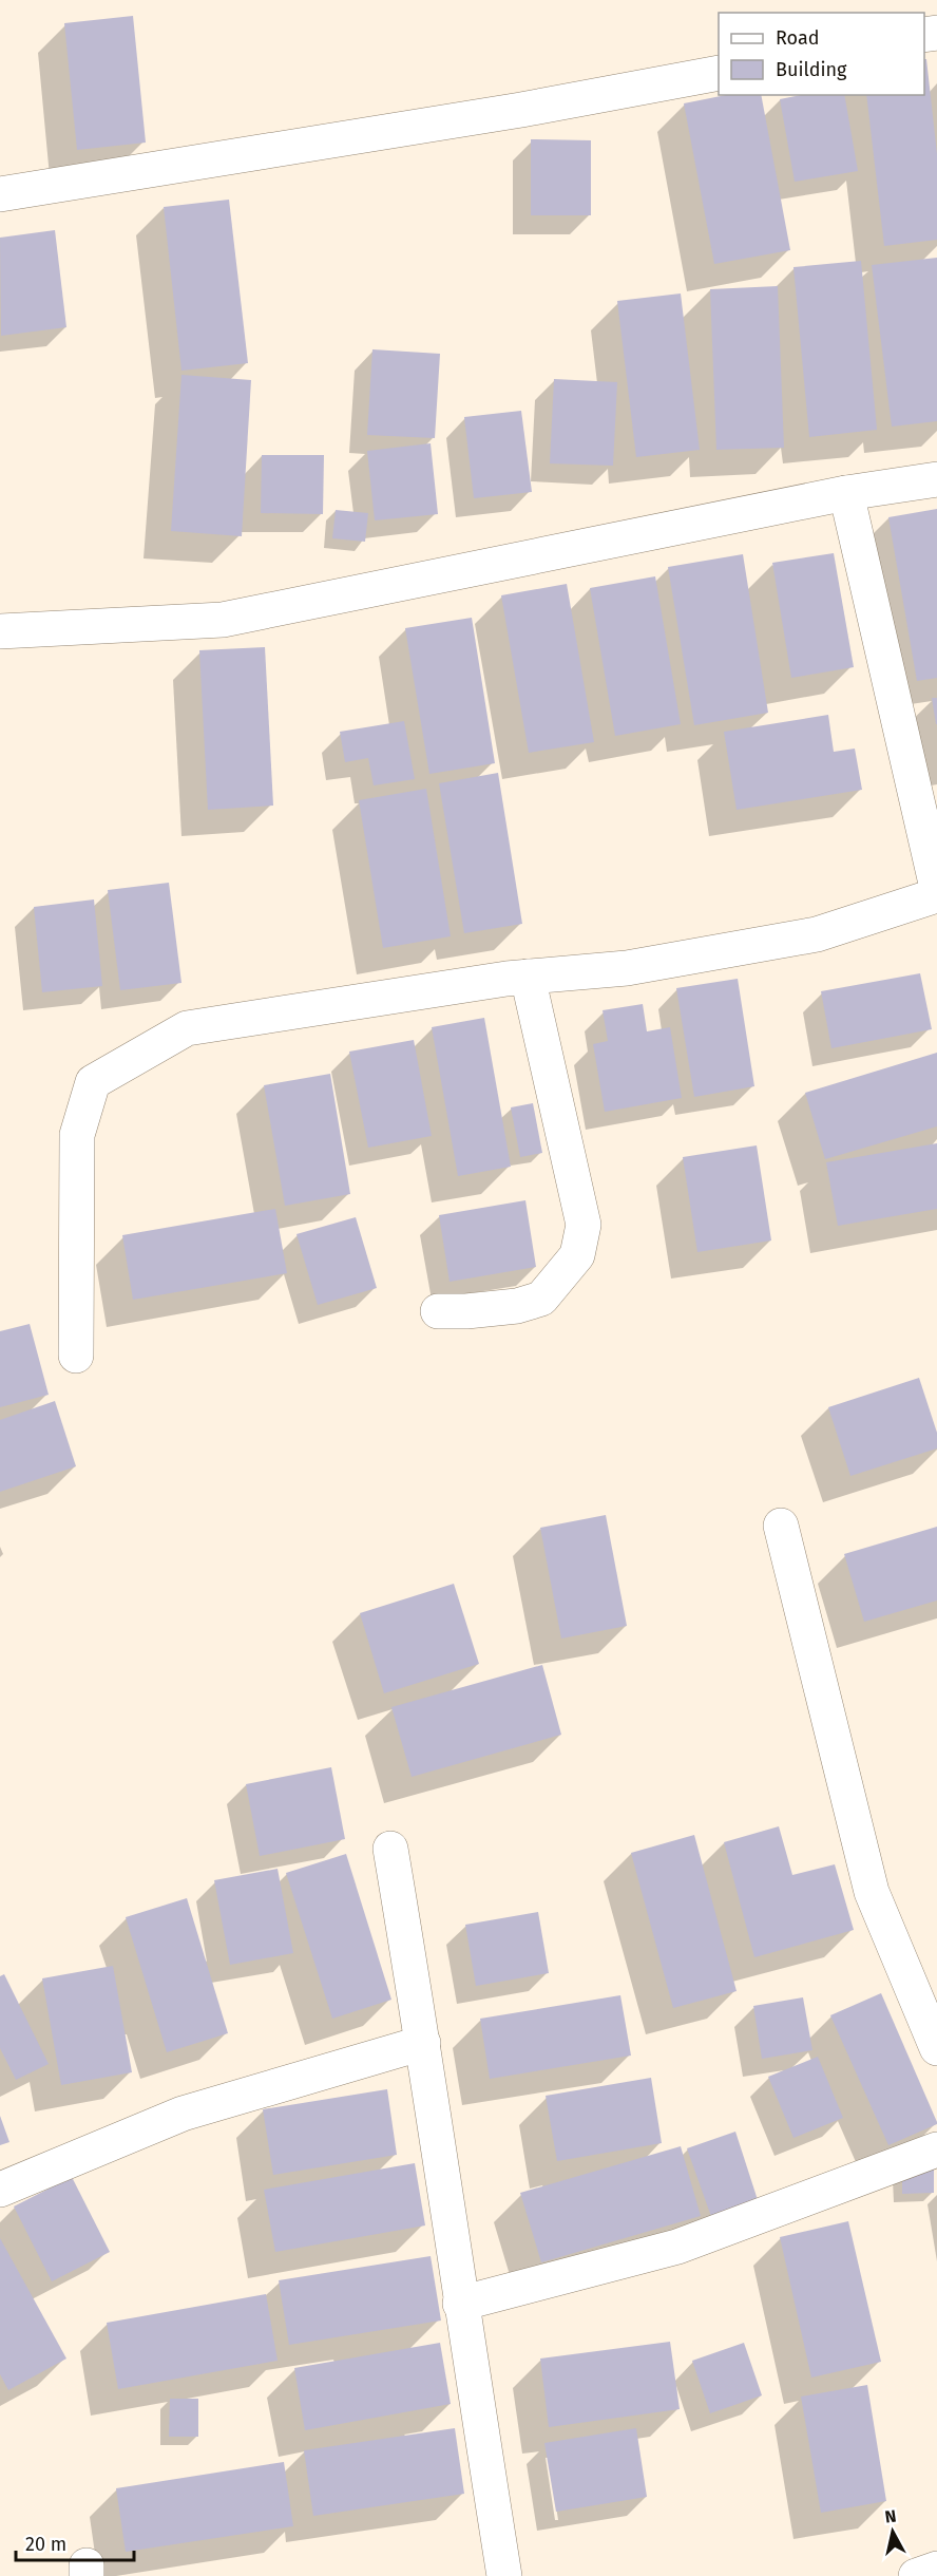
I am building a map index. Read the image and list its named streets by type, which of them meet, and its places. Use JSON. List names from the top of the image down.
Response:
{
  "legend": ["Road", "Building"],
  "scale_bar": "20 m",
  "north": "top"
}
